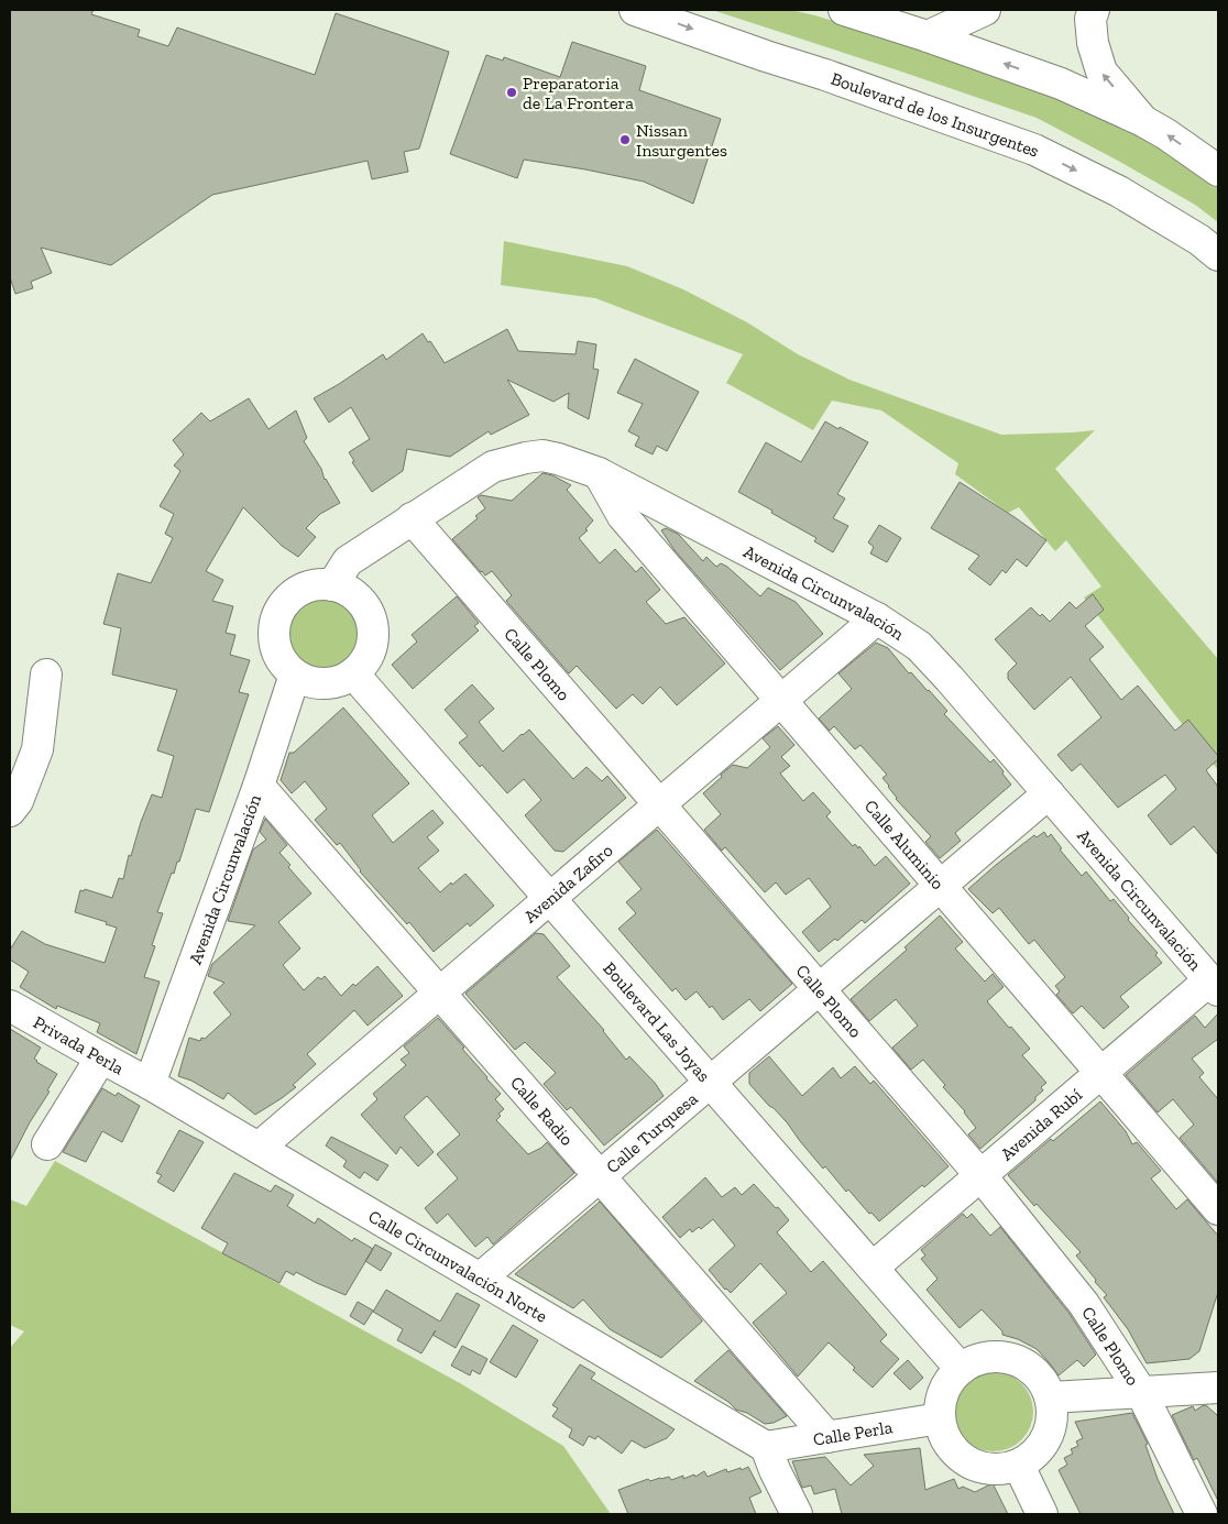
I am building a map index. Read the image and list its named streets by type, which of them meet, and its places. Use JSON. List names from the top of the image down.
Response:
{
  "streets": {
    "street": [
      "Boulevard de los Insurgentes",
      "Avenida Circunvalación",
      "Calle Plomo",
      "Calle Aluminio",
      "Avenida Zafiro",
      "Boulevard Las Joyas",
      "Privada Perla",
      "Calle Radio",
      "Avenida Rubí",
      "Calle Turquesa",
      "Calle Circunvalación Norte",
      "Calle Perla"
    ]
  },
  "crossings": [
    ["Avenida Circunvalación", "Calle Plomo"],
    ["Avenida Circunvalación", "Calle Aluminio"],
    ["Avenida Circunvalación", "Avenida Zafiro"],
    ["Avenida Circunvalación", "Boulevard Las Joyas"],
    ["Avenida Circunvalación", "Privada Perla"],
    ["Avenida Circunvalación", "Calle Radio"],
    ["Avenida Circunvalación", "Avenida Rubí"],
    ["Avenida Circunvalación", "Calle Turquesa"],
    ["Avenida Circunvalación", "Calle Circunvalación Norte"],
    ["Calle Plomo", "Avenida Zafiro"],
    ["Calle Plomo", "Avenida Rubí"],
    ["Calle Plomo", "Calle Turquesa"],
    ["Calle Aluminio", "Avenida Zafiro"],
    ["Calle Aluminio", "Avenida Rubí"],
    ["Calle Aluminio", "Calle Turquesa"],
    ["Avenida Zafiro", "Boulevard Las Joyas"],
    ["Avenida Zafiro", "Calle Radio"],
    ["Avenida Zafiro", "Calle Circunvalación Norte"],
    ["Boulevard Las Joyas", "Avenida Rubí"],
    ["Boulevard Las Joyas", "Calle Turquesa"],
    ["Boulevard Las Joyas", "Calle Perla"],
    ["Privada Perla", "Calle Circunvalación Norte"],
    ["Calle Radio", "Calle Turquesa"],
    ["Calle Radio", "Calle Perla"],
    ["Calle Turquesa", "Calle Circunvalación Norte"],
    ["Calle Circunvalación Norte", "Calle Perla"]
  ],
  "places": ["Preparatoria de La Frontera", "Nissan Insurgentes"]
}
